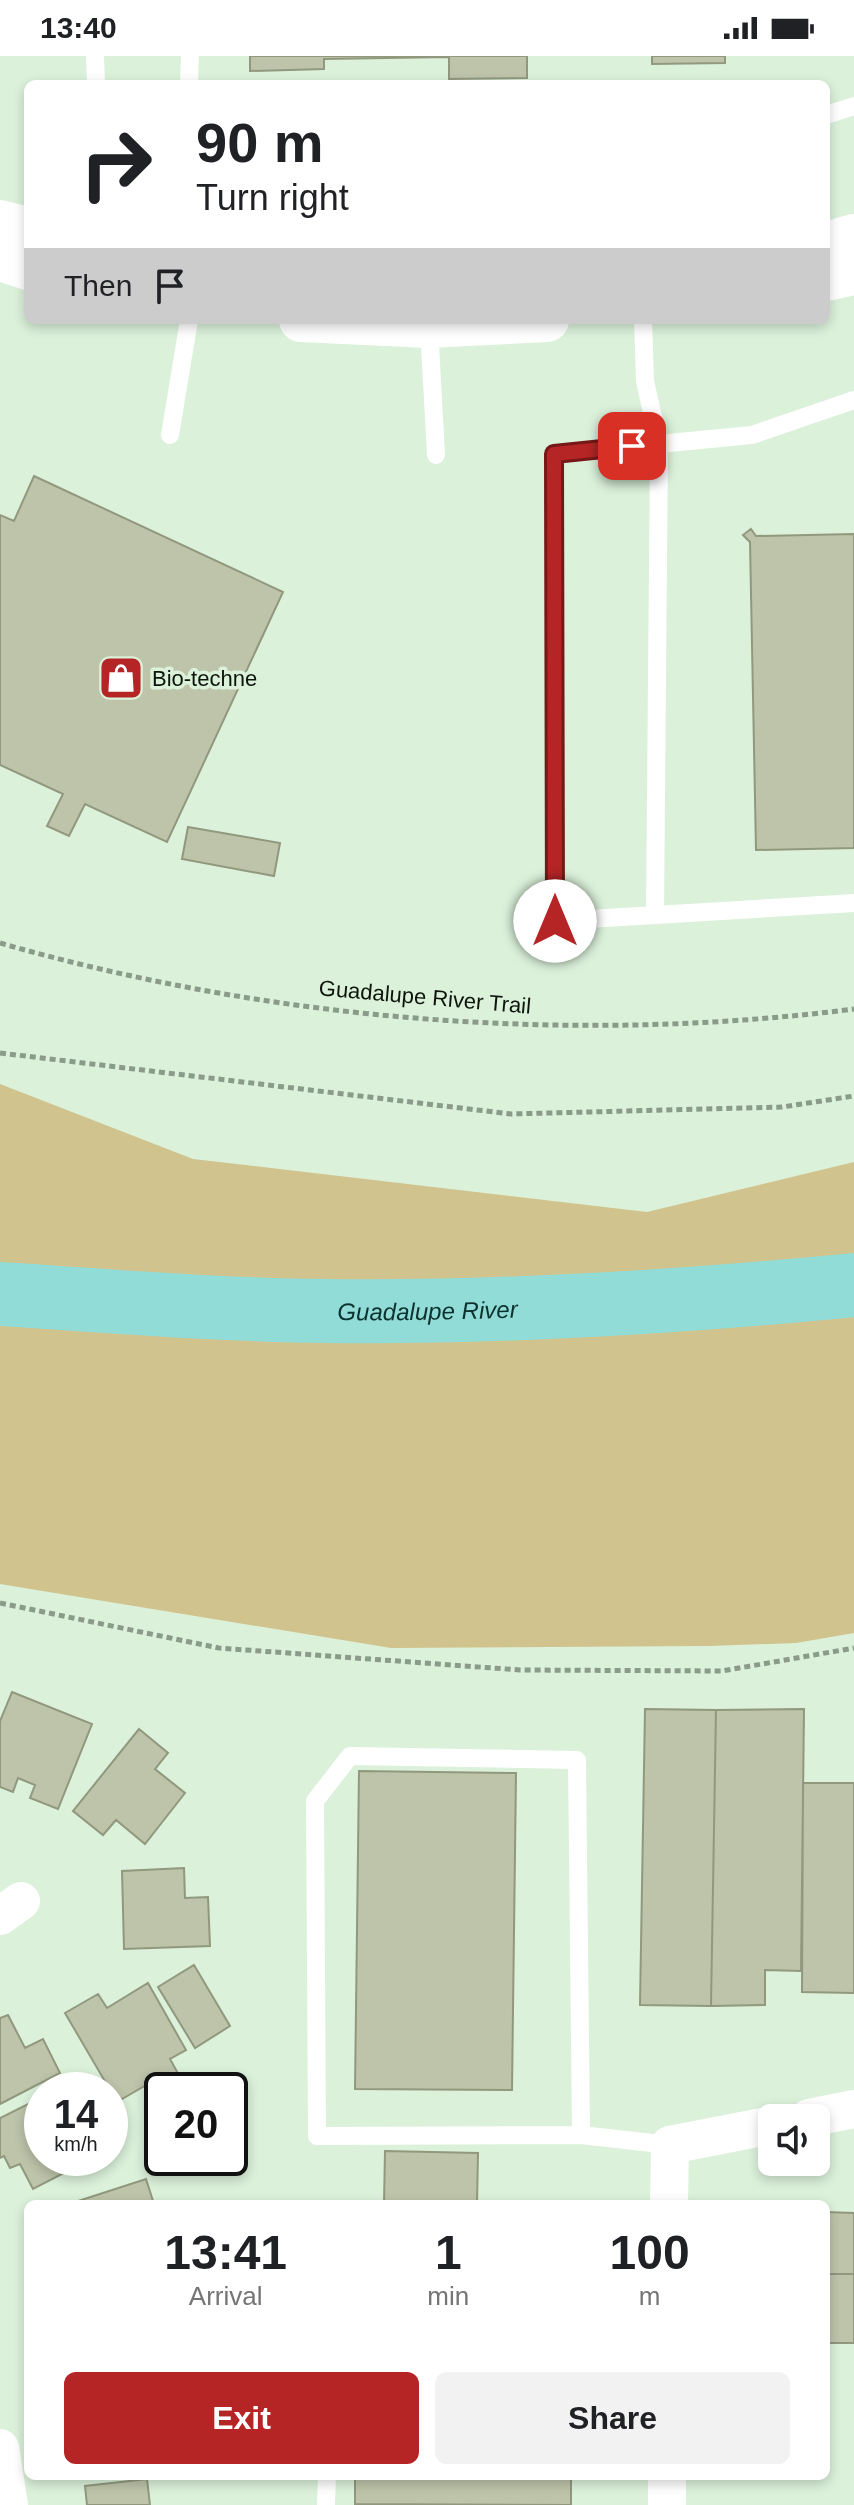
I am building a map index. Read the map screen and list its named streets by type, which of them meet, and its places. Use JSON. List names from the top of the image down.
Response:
{
  "streets": {
    "path": ["Guadalupe River Trail"]
  },
  "water": ["Guadalupe River"],
  "places": {
    "shop": ["Bio-techne"]
  },
  "page": {
    "status": "13:40",
    "turn": ["90 m", "Turn right"],
    "then": "Then",
    "speed": "14 km/h",
    "limit": "20",
    "eta": [
      "13:41",
      "Arrival",
      "1",
      "min",
      "100",
      "m"
    ],
    "buttons": ["Exit", "Share"]
  }
}
